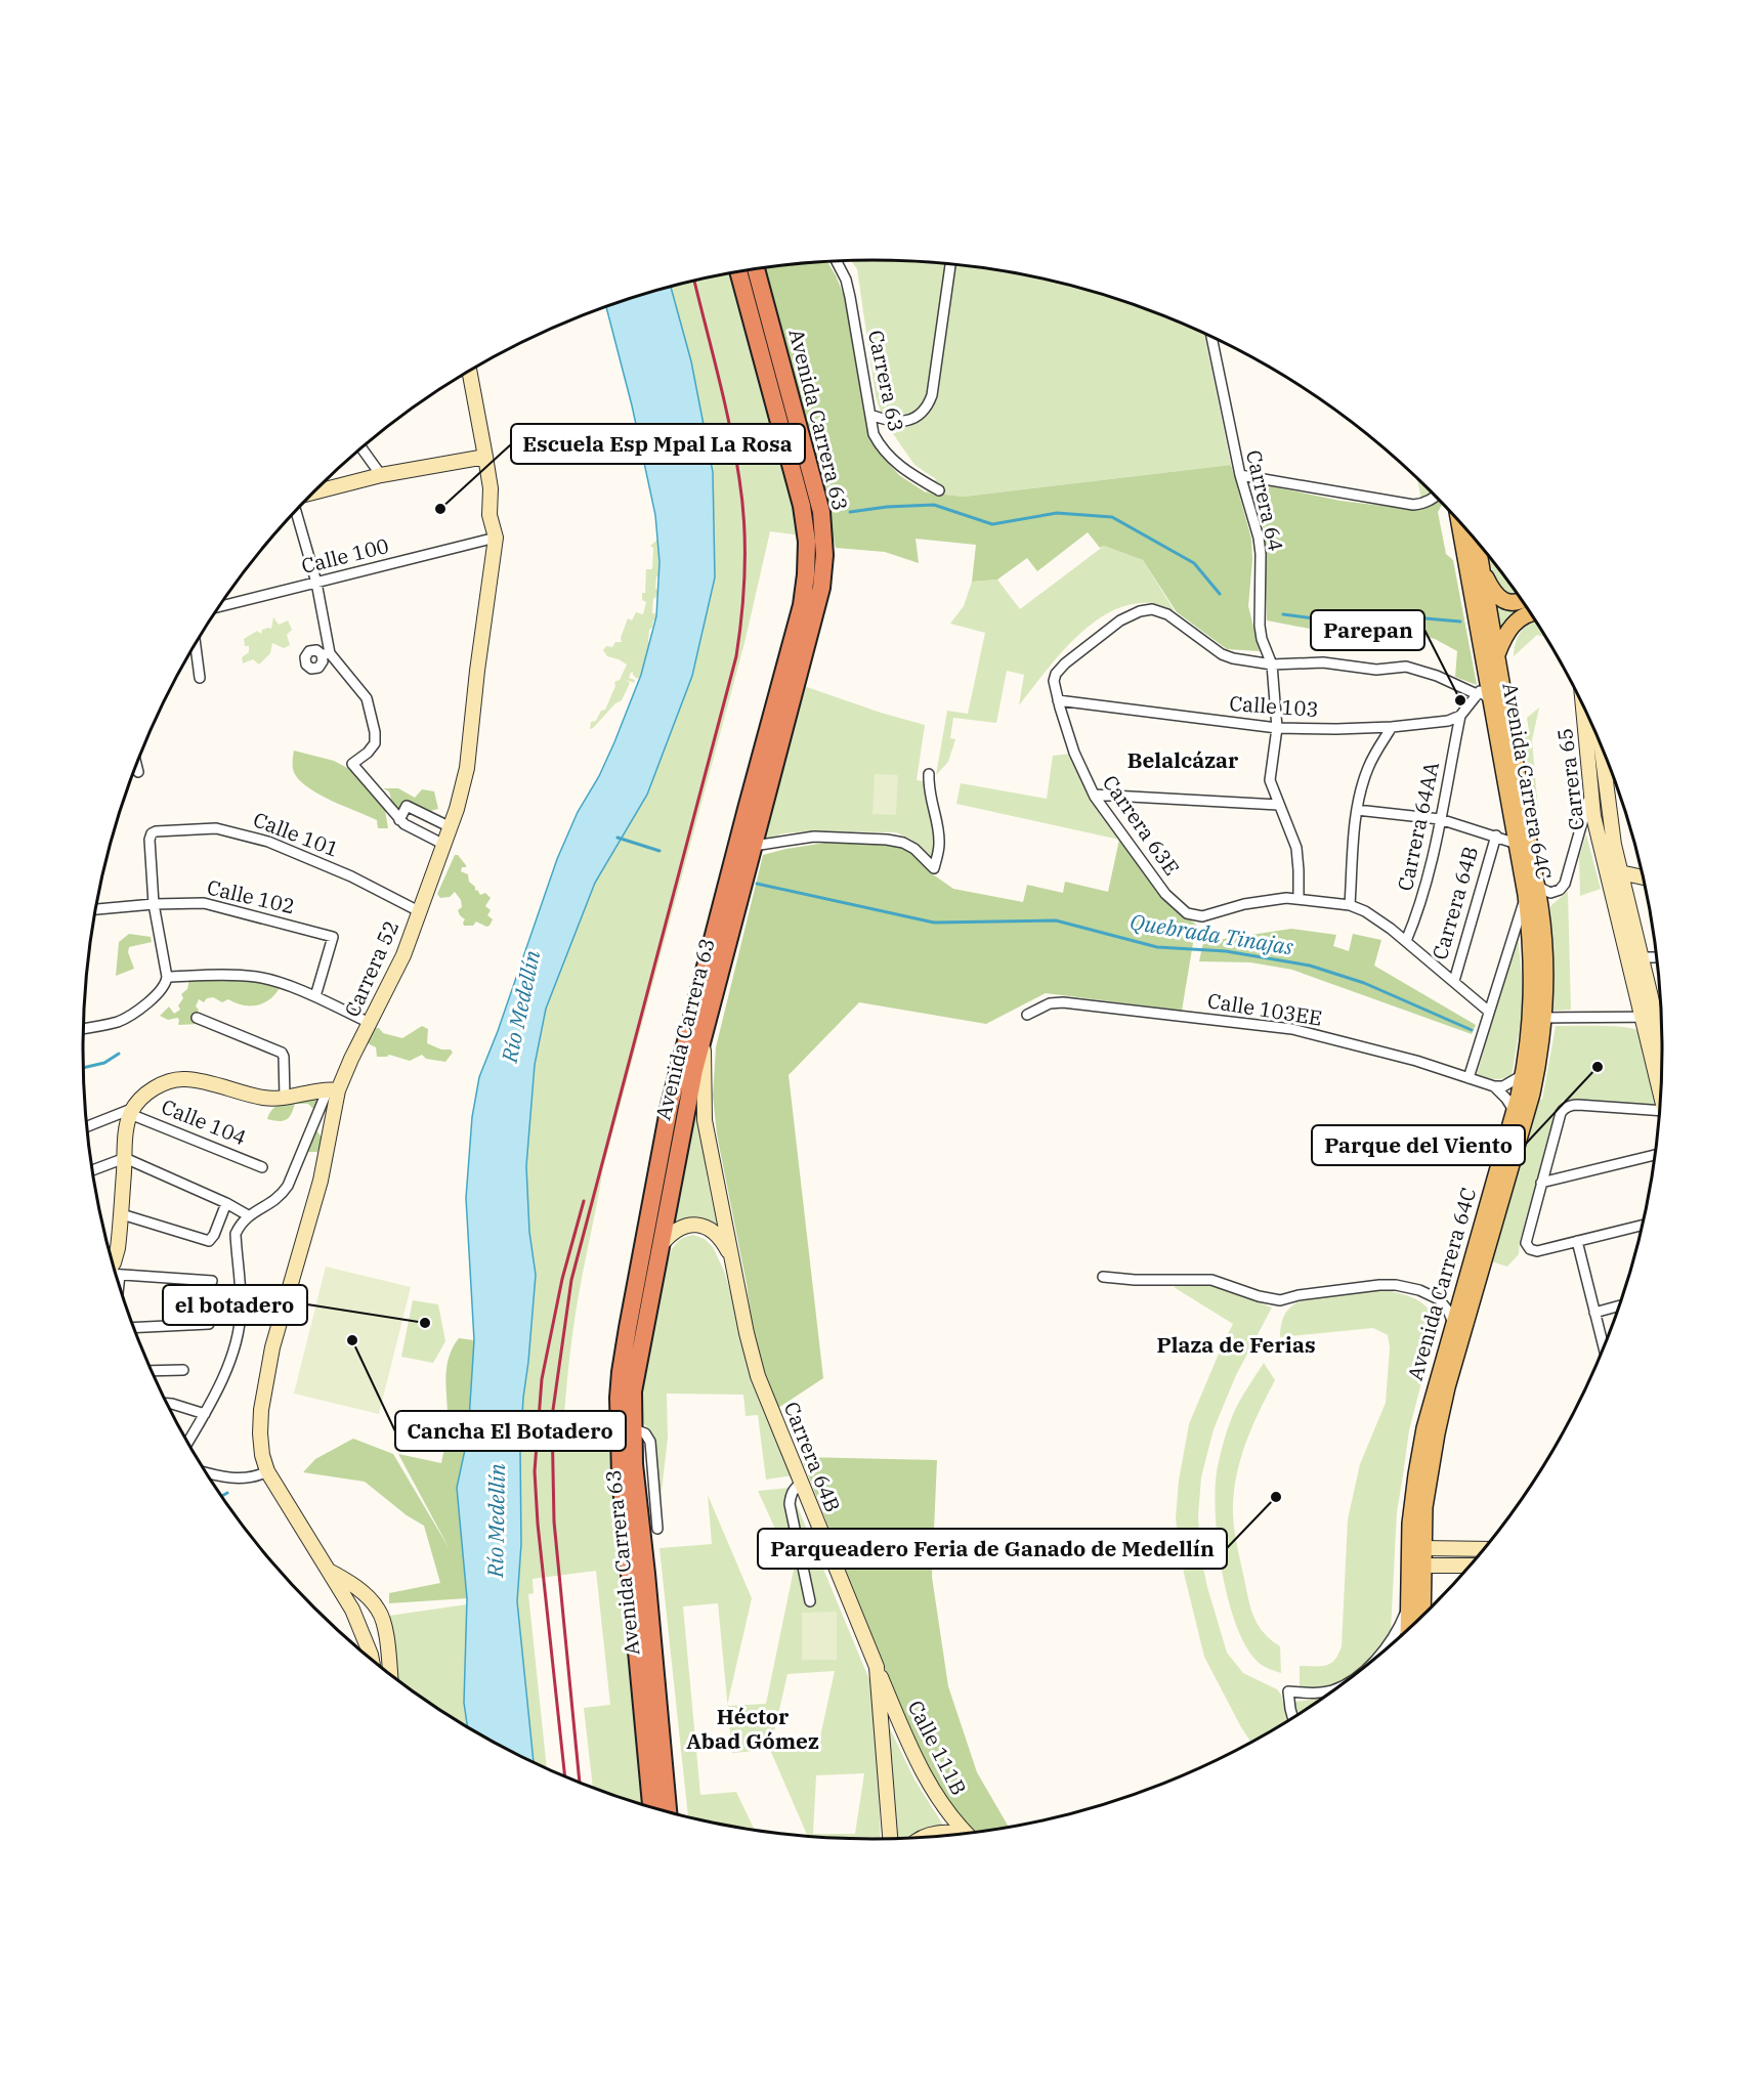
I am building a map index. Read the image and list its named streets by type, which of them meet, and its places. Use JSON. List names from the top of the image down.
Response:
{
  "streets": {
    "highway": ["Avenida Carrera 63"],
    "main road": [
      "Carrera 65",
      "Avenida Carrera 64C",
      "Carrera 64B",
      "Carrera 52",
      "Calle 111B"
    ],
    "street": [
      "Carrera 63",
      "Carrera 64",
      "Calle 100",
      "Calle 103",
      "Carrera 63E",
      "Carrera 64AA",
      "Calle 101",
      "Calle 102",
      "Calle 103EE",
      "Calle 104"
    ]
  },
  "crossings": [
    ["Avenida Carrera 63", "Carrera 64B"],
    ["Carrera 64", "Calle 103"],
    ["Carrera 64", "Carrera 63E"],
    ["Calle 100", "Carrera 52"],
    ["Calle 103", "Carrera 63E"],
    ["Calle 103", "Carrera 64AA"],
    ["Calle 101", "Calle 102"],
    ["Calle 101", "Carrera 52"],
    ["Carrera 64B", "Calle 111B"]
  ],
  "districts": ["Belalcázar", "Plaza de Ferias", "Héctor Abad Gómez"],
  "water": ["Quebrada Tinajas", "Río Medellín"],
  "places": [
    "Escuela Esp Mpal La Rosa",
    "Parepan",
    "Parque del Viento",
    "el botadero",
    "Cancha El Botadero",
    "Parqueadero Feria de Ganado de Medellín"
  ]
}
